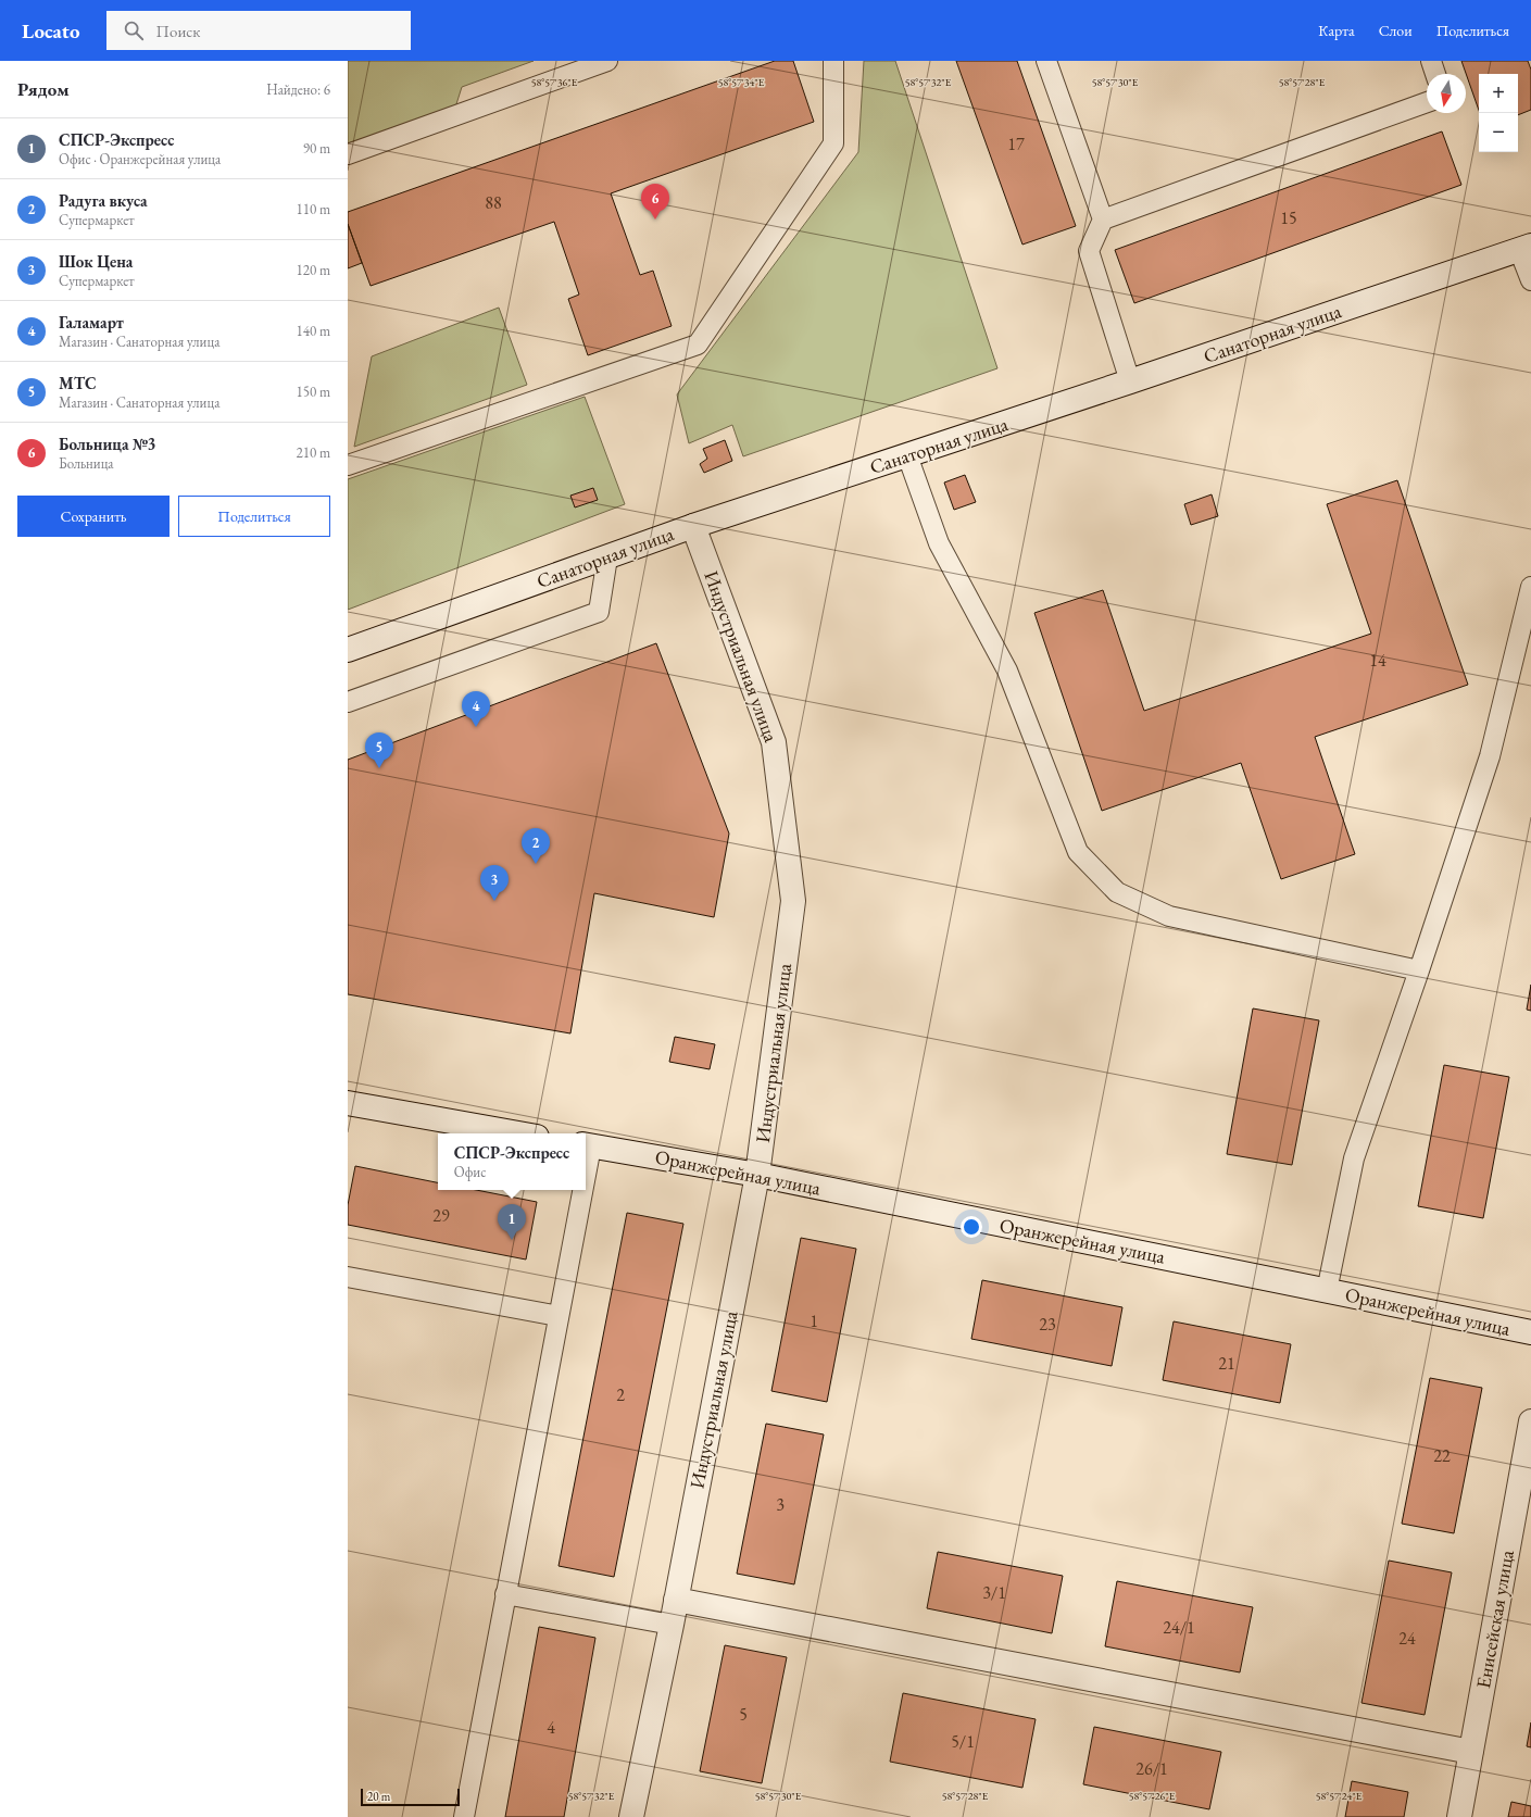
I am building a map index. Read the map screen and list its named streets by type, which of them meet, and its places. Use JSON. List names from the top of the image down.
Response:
{
  "streets": {
    "street": [
      "Санаторная улица",
      "Индустриальная улица",
      "Оранжерейная улица",
      "Енисейская улица"
    ]
  },
  "crossings": [
    ["Санаторная улица", "Индустриальная улица"],
    ["Индустриальная улица", "Оранжерейная улица"]
  ],
  "house_numbers": [
    "17",
    "88",
    "15",
    "14",
    "29",
    "1",
    "23",
    "21",
    "2",
    "22",
    "3",
    "3/1",
    "24/1",
    "24",
    "5",
    "4",
    "5/1",
    "26/1"
  ],
  "scale_bar": "20 m",
  "north": "bottom",
  "page": {
    "header": "Locato",
    "search": "Поиск",
    "nav": ["Карта", "Слои", "Поделиться"],
    "heading": ["Рядом", "Найдено: 6"],
    "map_buttons": ["+", "−"],
    "list": [
      {
        "mark": "1",
        "name": "СПСР-Экспресс",
        "note": "Офис · Оранжерейная улица",
        "value": "90 m"
      },
      {
        "mark": "2",
        "name": "Радуга вкуса",
        "note": "Супермаркет",
        "value": "110 m"
      },
      {
        "mark": "3",
        "name": "Шок Цена",
        "note": "Супермаркет",
        "value": "120 m"
      },
      {
        "mark": "4",
        "name": "Галамарт",
        "note": "Магазин · Санаторная улица",
        "value": "140 m"
      },
      {
        "mark": "5",
        "name": "МТС",
        "note": "Магазин · Санаторная улица",
        "value": "150 m"
      },
      {
        "mark": "6",
        "name": "Больница №3",
        "note": "Больница",
        "value": "210 m"
      }
    ],
    "pins": [
      "6",
      "4",
      "5",
      "2",
      "3",
      "1"
    ],
    "buttons": ["Сохранить", "Поделиться"],
    "popup": ["СПСР-Экспресс", "Офис"],
    "scale": "20 m"
  },
  "coordinates": [
    "58°57'34\"E",
    "58°57'32\"E",
    "58°57'30\"E",
    "58°57'28\"E",
    "58°57'36\"E",
    "58°57'26\"E",
    "58°57'24\"E"
  ]
}
